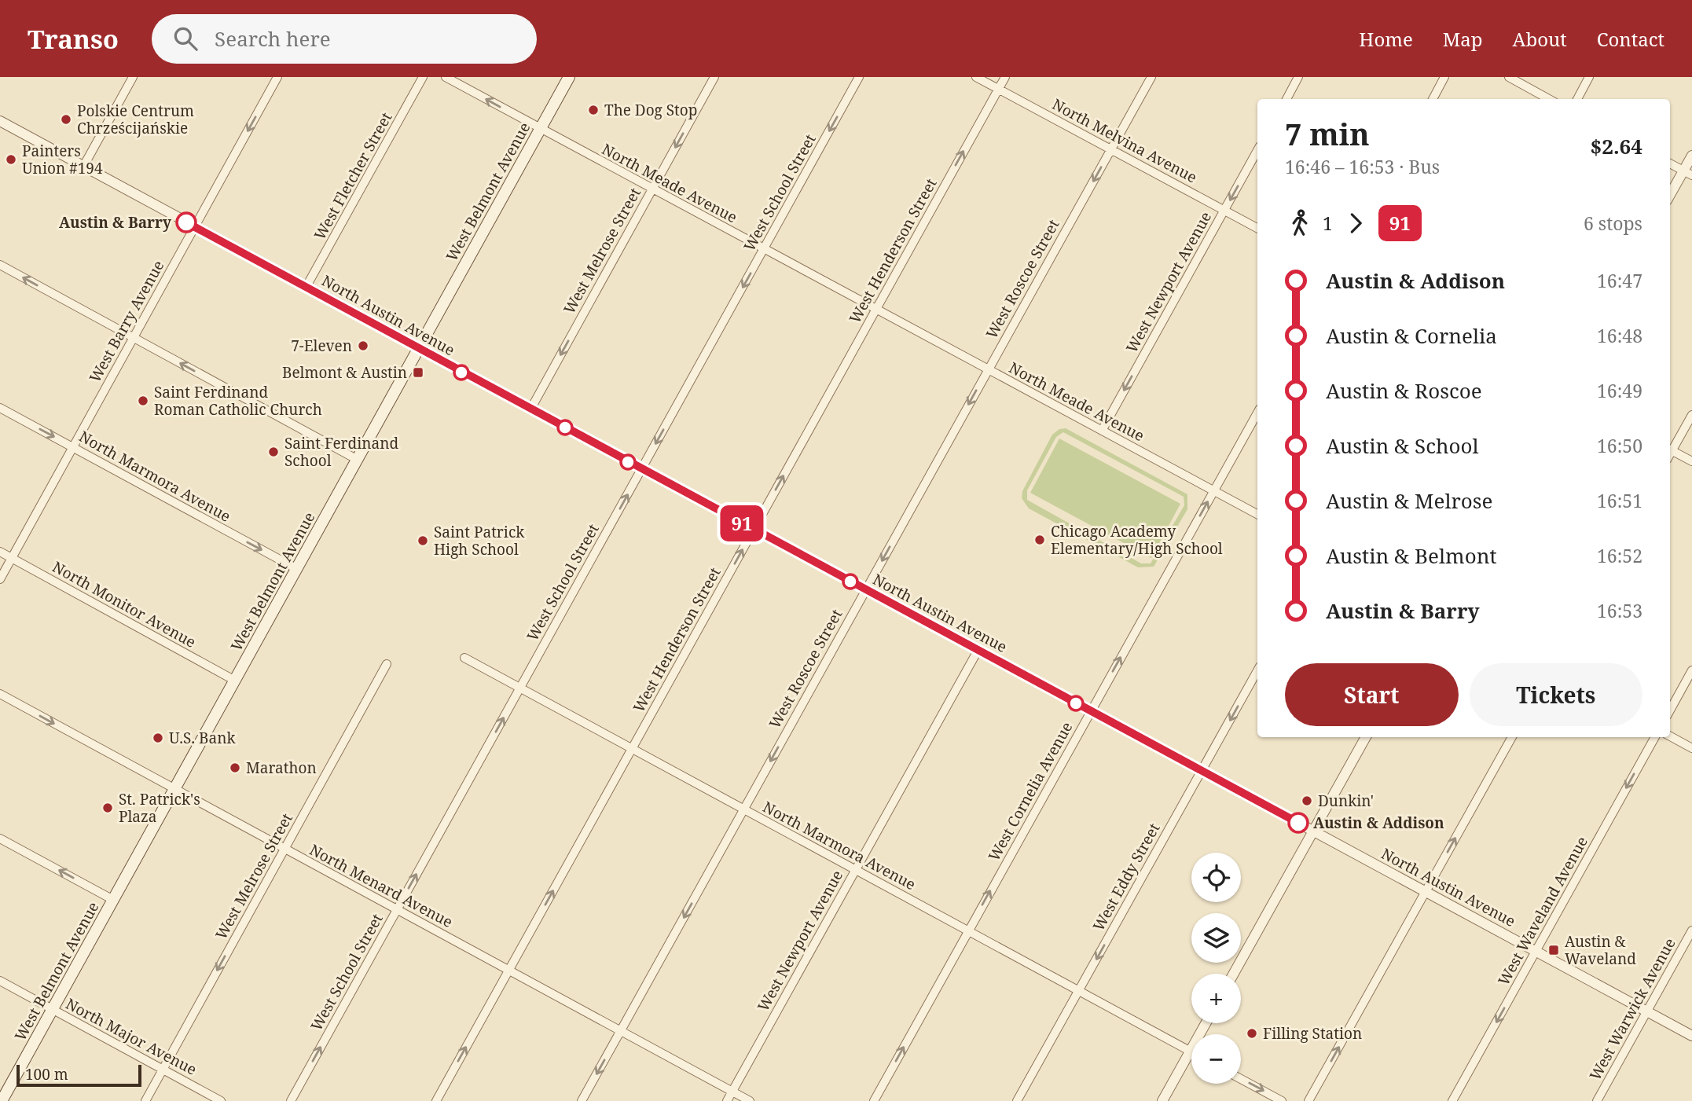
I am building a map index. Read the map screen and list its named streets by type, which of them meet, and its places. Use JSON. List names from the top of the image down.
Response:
{
  "streets": {
    "main road": ["West Belmont Avenue"],
    "street": [
      "North Melvina Avenue",
      "West Fletcher Street",
      "North Meade Avenue",
      "West School Street",
      "West Melrose Street",
      "West Henderson Street",
      "West Roscoe Street",
      "West Newport Avenue",
      "North Austin Avenue",
      "West Barry Avenue",
      "North Marmora Avenue",
      "North Monitor Avenue",
      "West Cornelia Avenue",
      "West Eddy Street",
      "North Menard Avenue",
      "West Waveland Avenue",
      "West Warwick Avenue",
      "North Major Avenue"
    ]
  },
  "crossings": [
    ["North Melvina Avenue", "West Henderson Street"],
    ["North Melvina Avenue", "West Roscoe Street"],
    ["North Melvina Avenue", "West Newport Avenue"],
    ["West Fletcher Street", "North Austin Avenue"],
    ["North Meade Avenue", "West Belmont Avenue"],
    ["North Meade Avenue", "West School Street"],
    ["North Meade Avenue", "West Melrose Street"],
    ["North Meade Avenue", "West Henderson Street"],
    ["North Meade Avenue", "West Roscoe Street"],
    ["North Meade Avenue", "West Newport Avenue"],
    ["North Meade Avenue", "West Cornelia Avenue"],
    ["West Belmont Avenue", "North Austin Avenue"],
    ["West Belmont Avenue", "North Marmora Avenue"],
    ["West Belmont Avenue", "North Monitor Avenue"],
    ["West Belmont Avenue", "North Menard Avenue"],
    ["West Belmont Avenue", "North Major Avenue"],
    ["West School Street", "North Austin Avenue"],
    ["West School Street", "North Marmora Avenue"],
    ["West School Street", "North Menard Avenue"],
    ["West Melrose Street", "North Austin Avenue"],
    ["West Melrose Street", "North Menard Avenue"],
    ["West Melrose Street", "North Major Avenue"],
    ["West Henderson Street", "North Austin Avenue"],
    ["West Henderson Street", "North Marmora Avenue"],
    ["West Henderson Street", "North Menard Avenue"],
    ["West Roscoe Street", "North Austin Avenue"],
    ["West Roscoe Street", "North Marmora Avenue"],
    ["West Roscoe Street", "North Menard Avenue"],
    ["West Newport Avenue", "North Austin Avenue"],
    ["West Newport Avenue", "North Marmora Avenue"],
    ["West Newport Avenue", "North Menard Avenue"],
    ["North Austin Avenue", "West Barry Avenue"],
    ["North Austin Avenue", "West Cornelia Avenue"],
    ["North Austin Avenue", "West Eddy Street"],
    ["North Austin Avenue", "West Waveland Avenue"],
    ["North Austin Avenue", "West Warwick Avenue"],
    ["West Barry Avenue", "North Marmora Avenue"],
    ["West Barry Avenue", "North Monitor Avenue"],
    ["North Marmora Avenue", "West Cornelia Avenue"],
    ["North Marmora Avenue", "West Eddy Street"]
  ],
  "one_way": [
    "West Melrose Street",
    "West Henderson Street",
    "West Roscoe Street",
    "West Newport Avenue",
    "West Cornelia Avenue",
    "West Eddy Street",
    "West Waveland Avenue"
  ],
  "places": {
    "other": [
      "The Dog Stop",
      "Polskie Centrum Chrześcijańskie",
      "Painters Union #194",
      "Austin & Barry",
      "7-Eleven",
      "Saint Ferdinand Roman Catholic Church",
      "Saint Ferdinand School",
      "Chicago Academy Elementary/High School",
      "Saint Patrick High School",
      "U.S. Bank",
      "Marathon",
      "Dunkin'",
      "St. Patrick's Plaza",
      "Austin & Addison",
      "Filling Station"
    ],
    "transit": ["Belmont & Austin", "Austin & Waveland"]
  },
  "lines": ["bus line 91"],
  "scale_bar": "100 m",
  "page": {
    "header": "Transo",
    "search": "Search here",
    "nav": [
      "Home",
      "Map",
      "About",
      "Contact"
    ],
    "on_map": "91",
    "heading": ["7 min", "16:46 – 16:53 · Bus", "$2.64"],
    "legs": ["1", "91", "6 stops"],
    "list": [
      {
        "name": "Austin & Addison",
        "value": "16:47"
      },
      {
        "name": "Austin & Cornelia",
        "value": "16:48"
      },
      {
        "name": "Austin & Roscoe",
        "value": "16:49"
      },
      {
        "name": "Austin & School",
        "value": "16:50"
      },
      {
        "name": "Austin & Melrose",
        "value": "16:51"
      },
      {
        "name": "Austin & Belmont",
        "value": "16:52"
      },
      {
        "name": "Austin & Barry",
        "value": "16:53"
      }
    ],
    "buttons": ["Start", "Tickets"],
    "map_buttons": ["+", "−"],
    "scale": "100 m"
  }
}
